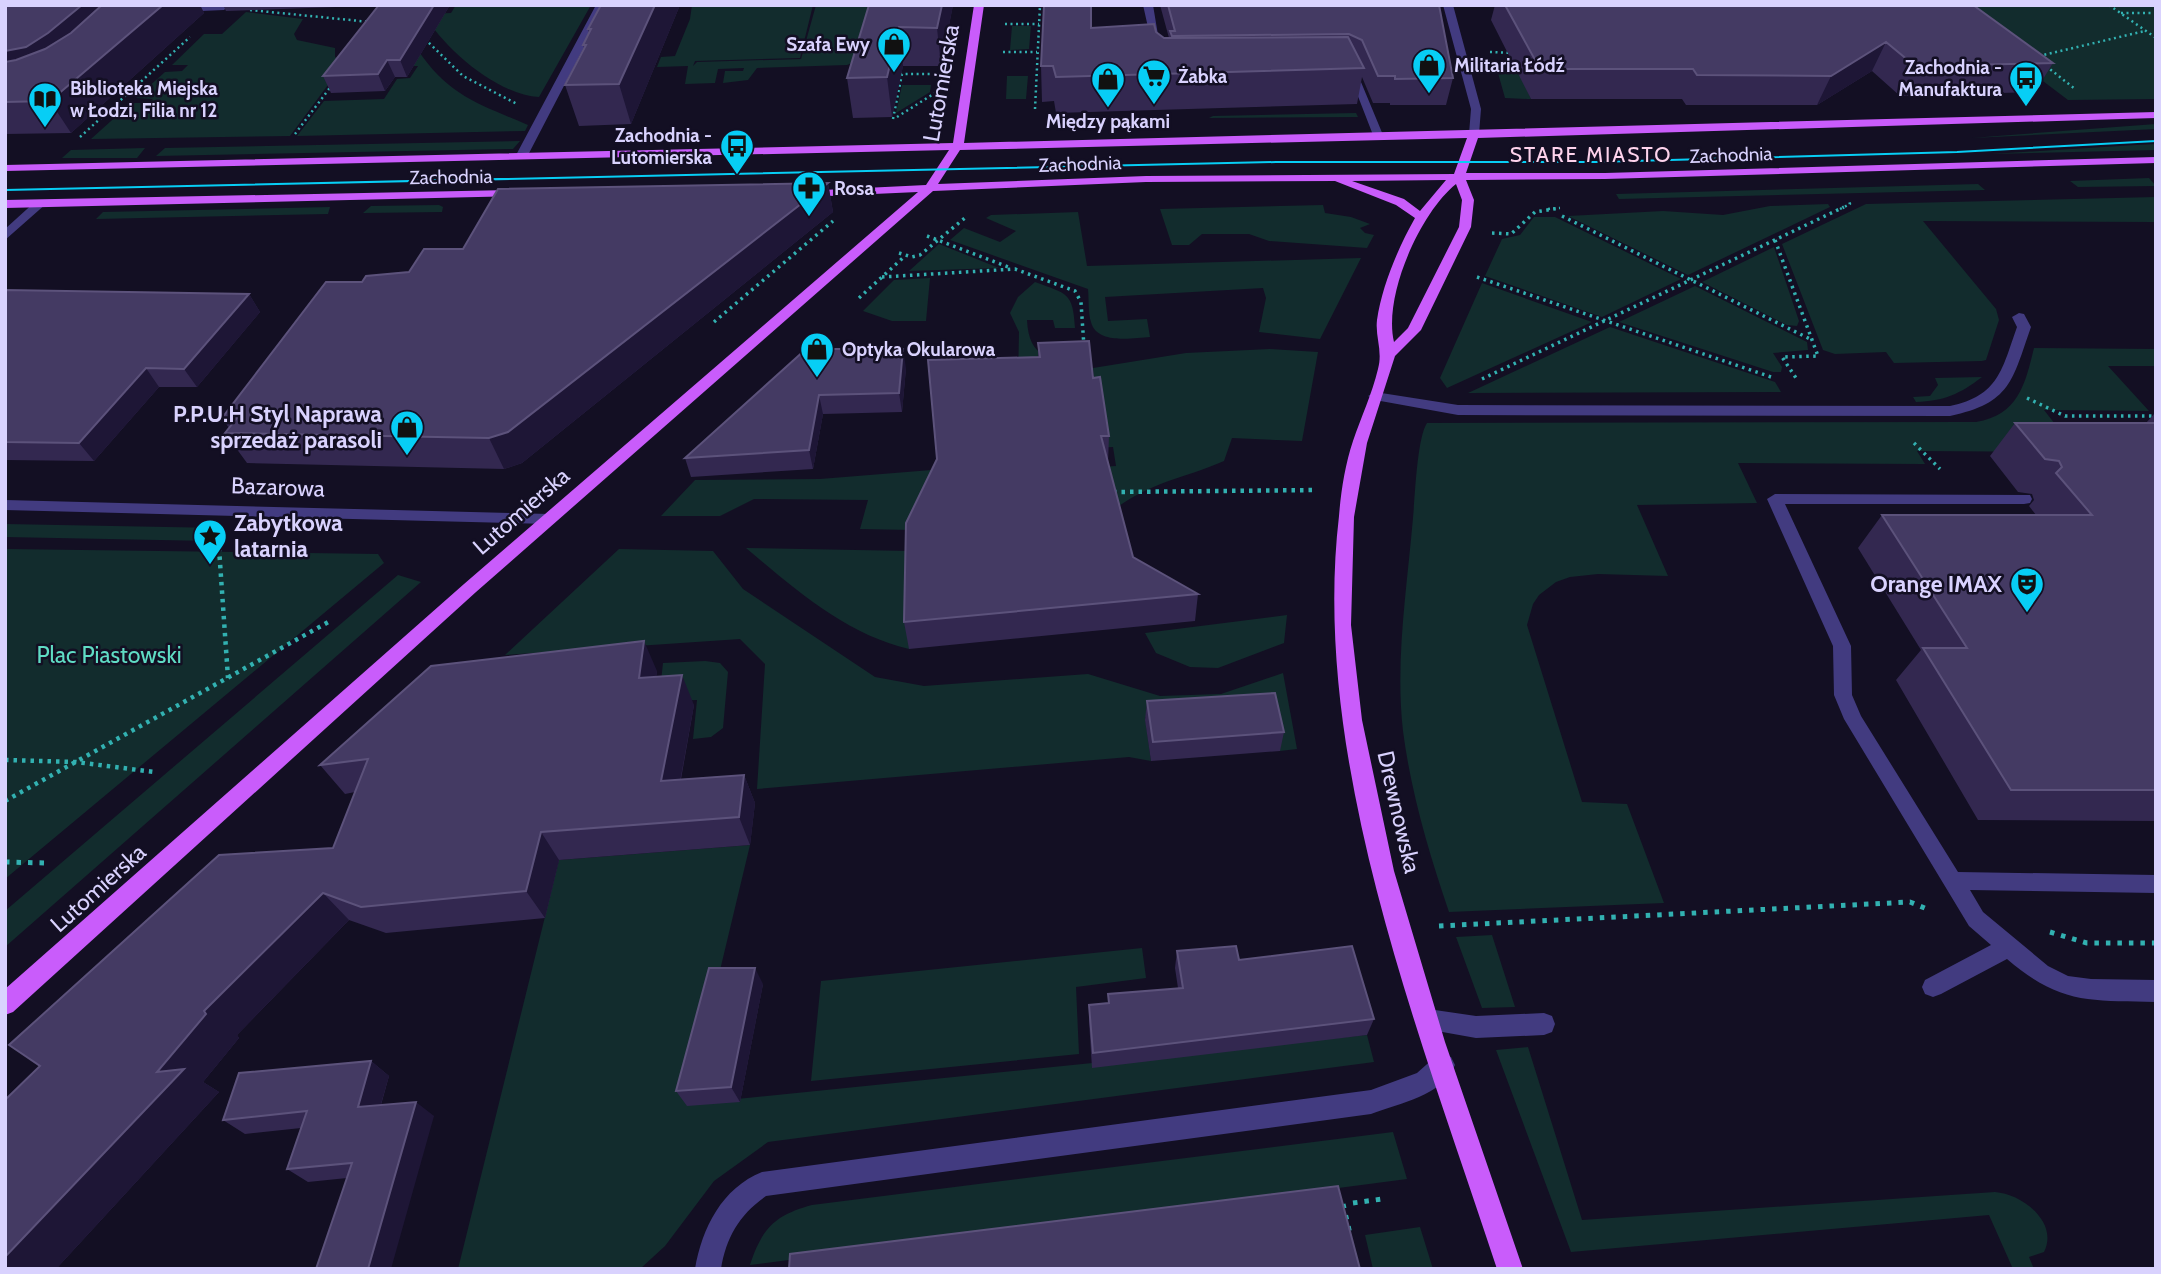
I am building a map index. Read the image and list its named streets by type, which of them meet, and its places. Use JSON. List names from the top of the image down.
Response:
{
  "streets": {
    "main road": ["Lutomierska", "Zachodnia", "Drewnowska"],
    "street": ["Bazarowa"]
  },
  "crossings": [
    ["Lutomierska", "Zachodnia"],
    ["Lutomierska", "Bazarowa"],
    ["Zachodnia", "Drewnowska"]
  ],
  "districts": ["STARE MIASTO"],
  "parks": ["Plac Piastowski"],
  "places": {
    "shop": [
      "Szafa Ewy",
      "Militaria Łódź",
      "Między pąkami",
      "Optyka Okularowa",
      "P.P.U.H Styl Naprawa sprzedaż parasoli"
    ],
    "supermarket": ["Żabka"],
    "bus stop": ["Zachodnia - Manufaktura", "Zachodnia - Lutomierska"],
    "library": ["Biblioteka Miejska w Łodzi, Filia nr 12"],
    "pharmacy": ["Rosa"],
    "place": ["Zabytkowa latarnia"],
    "theatre": ["Orange IMAX"]
  }
}
